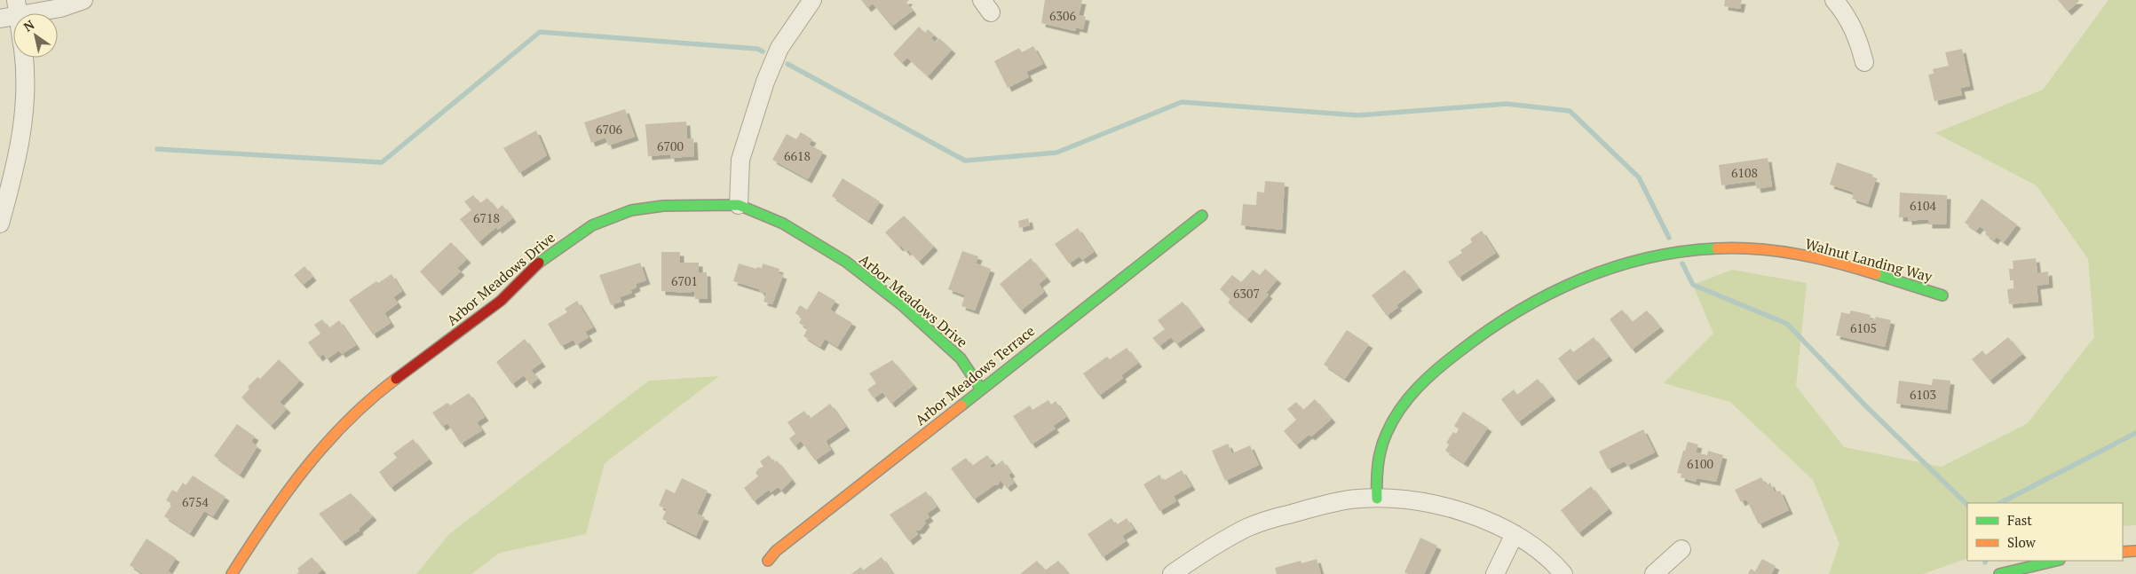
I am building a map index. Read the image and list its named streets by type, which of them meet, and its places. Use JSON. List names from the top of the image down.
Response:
{
  "streets": {
    "street": ["Walnut Landing Way", "Arbor Meadows Drive", "Arbor Meadows Terrace"]
  },
  "crossings": [
    ["Arbor Meadows Drive", "Arbor Meadows Terrace"]
  ],
  "house_numbers": [
    "6306",
    "6706",
    "6700",
    "6618",
    "6108",
    "6104",
    "6718",
    "6701",
    "6307",
    "6105",
    "6103",
    "6100",
    "6754"
  ],
  "legend": ["Fast", "Slow"],
  "north": "top left"
}
